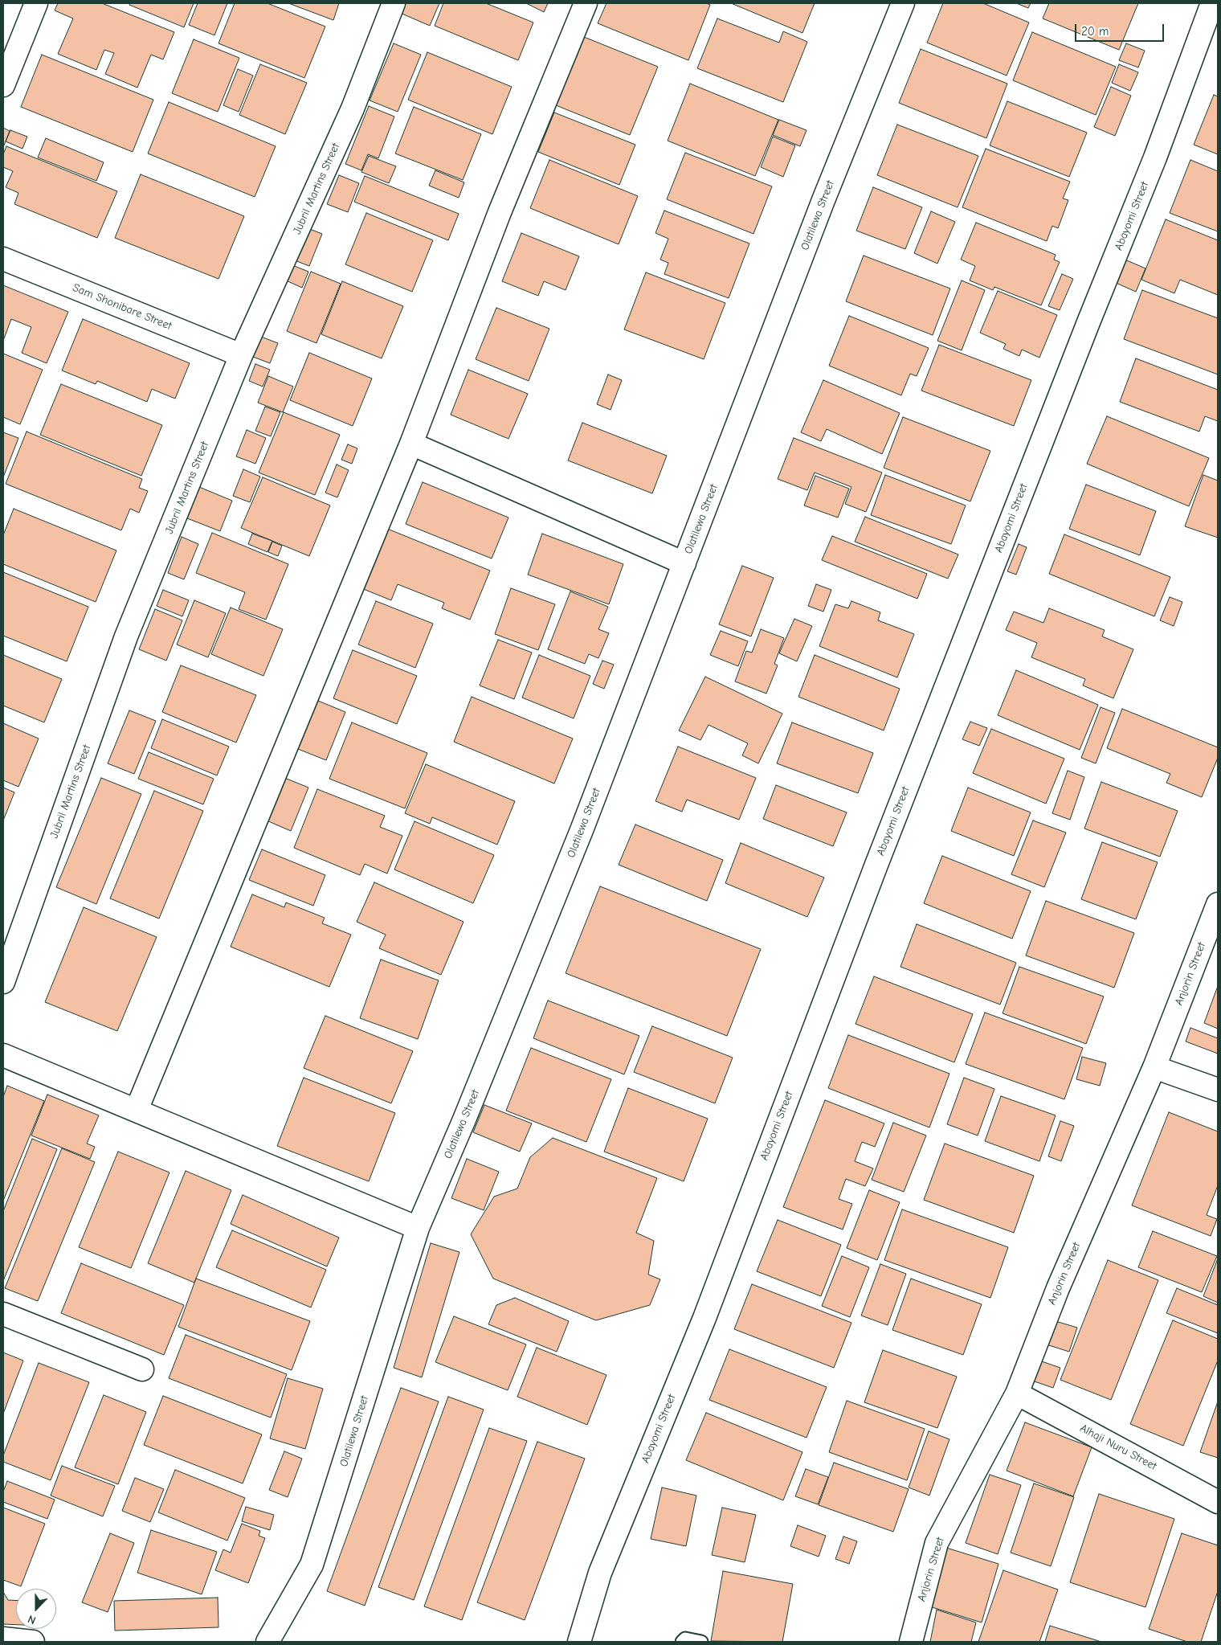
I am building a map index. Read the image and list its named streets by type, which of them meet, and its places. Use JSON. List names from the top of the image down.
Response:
{
  "streets": {
    "street": [
      "Jubril Martins Street",
      "Olatilewa Street",
      "Abayomi Street",
      "Sam Shonibare Street",
      "Anjorin Street",
      "Alhaji Nuru Street"
    ]
  },
  "crossings": [
    ["Jubril Martins Street", "Sam Shonibare Street"],
    ["Anjorin Street", "Alhaji Nuru Street"]
  ],
  "scale_bar": "20 m",
  "north": "bottom"
}
